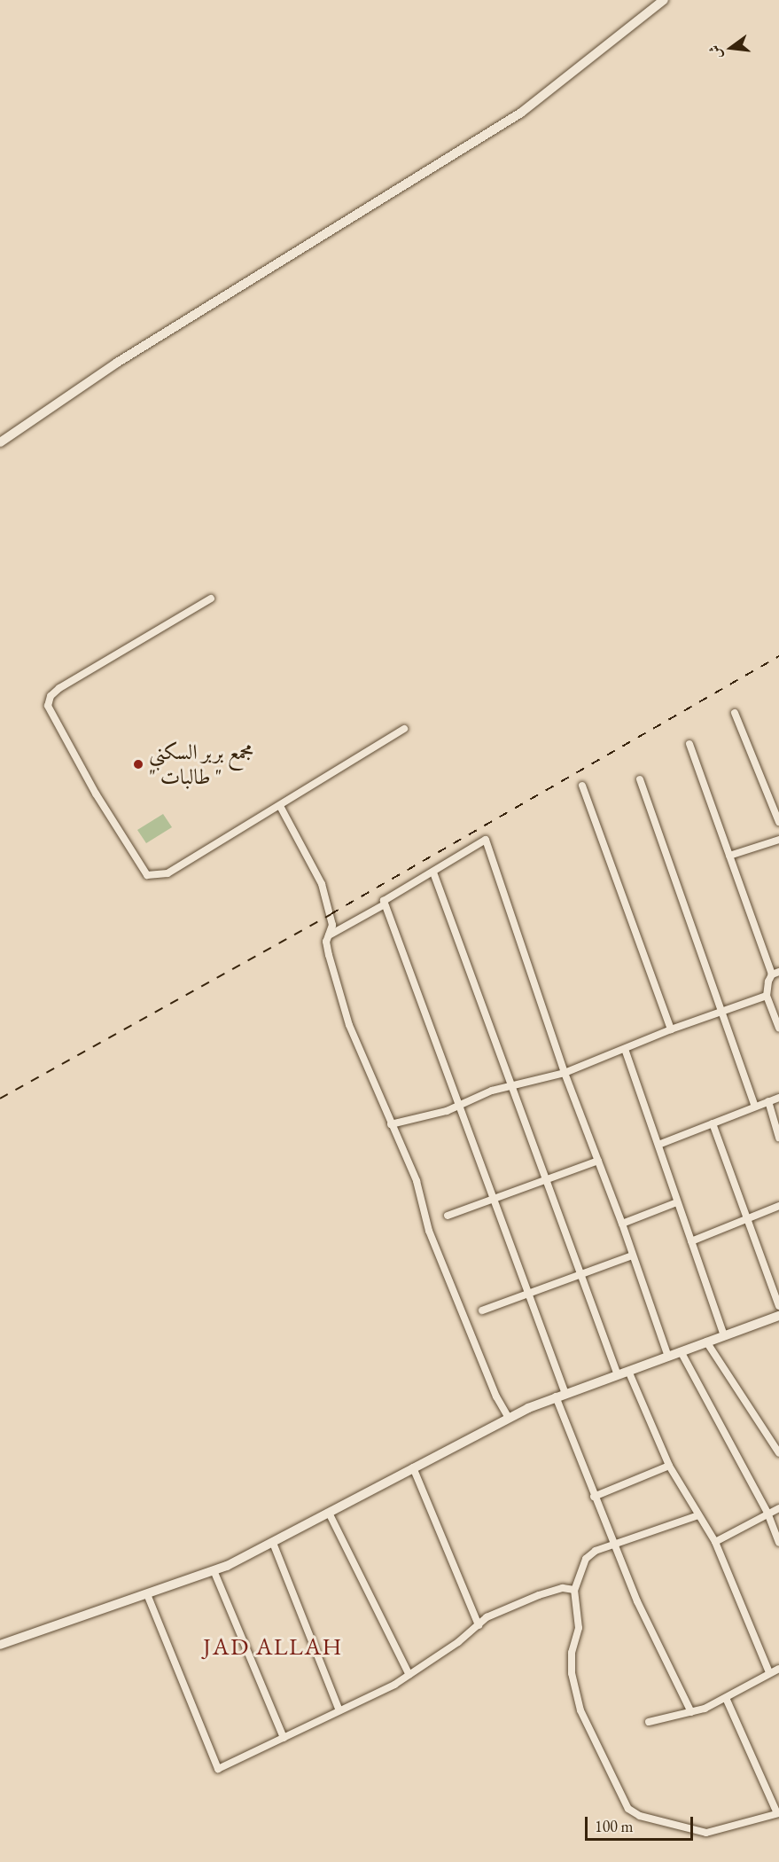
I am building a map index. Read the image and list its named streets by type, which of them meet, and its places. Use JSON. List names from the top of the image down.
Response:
{
  "districts": ["JAD ALLAH"],
  "places": ["مجمع بربر السكني \" طالبات \""],
  "scale_bar": "100 m",
  "north": "left"
}
